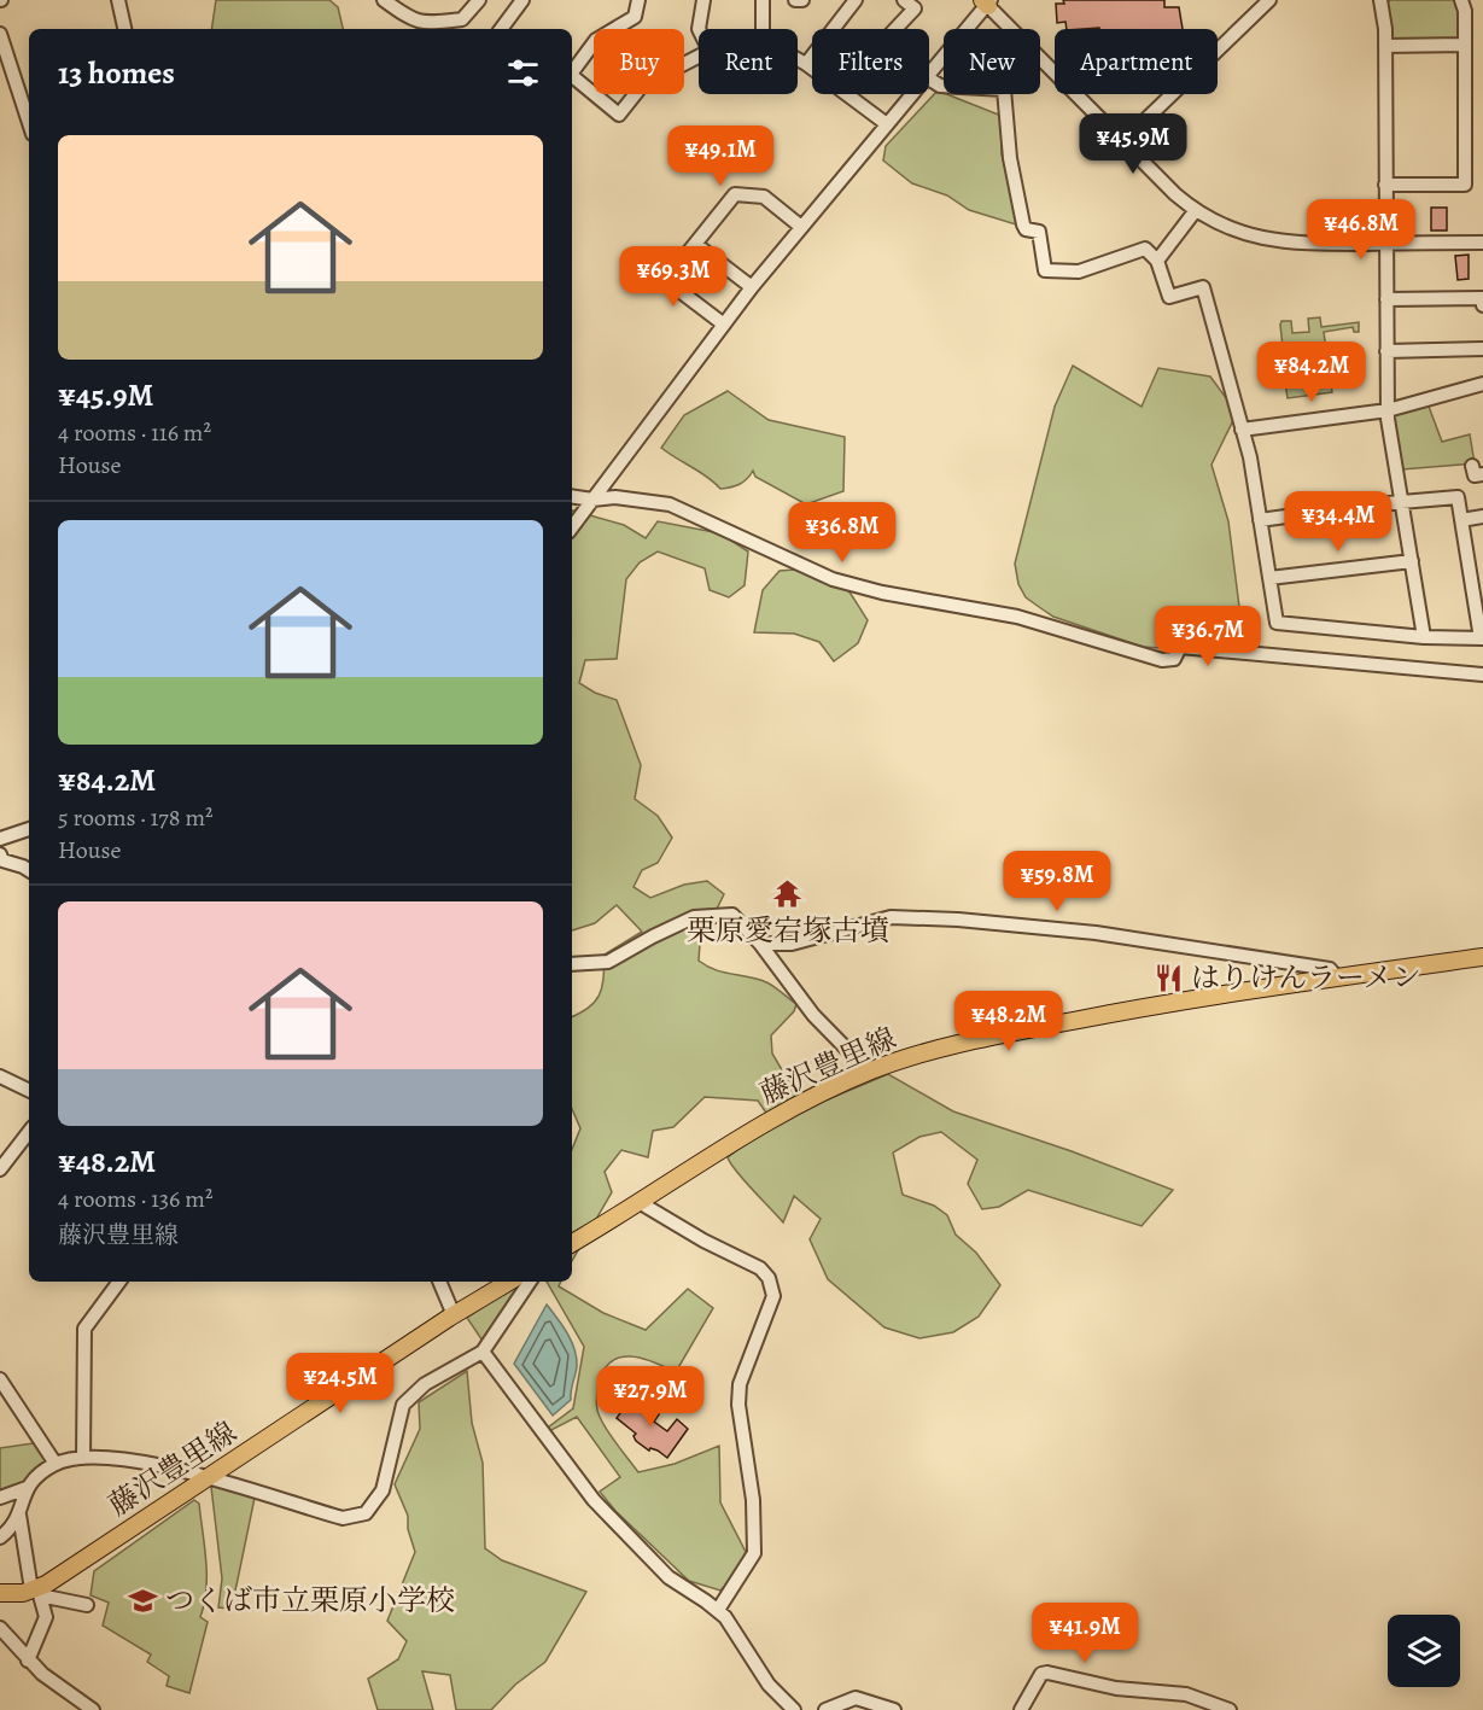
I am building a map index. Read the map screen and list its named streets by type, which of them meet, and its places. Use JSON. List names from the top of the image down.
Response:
{
  "streets": {
    "main road": ["藤沢豊里線"]
  },
  "places": {
    "temple": ["栗原愛宕塚古墳"],
    "restaurant": ["はりけんラーメン"],
    "school or university": ["つくば市立栗原小学校"]
  },
  "page": {
    "chip": [
      "Buy",
      "Rent",
      "Filters",
      "New",
      "Apartment"
    ],
    "heading": "13 homes",
    "price": [
      "¥45.9M",
      "¥49.1M",
      "¥46.8M",
      "¥69.3M",
      "¥84.2M",
      "¥34.4M",
      "¥36.8M",
      "¥36.7M",
      "¥59.8M",
      "¥48.2M",
      "¥24.5M",
      "¥27.9M",
      "¥41.9M"
    ],
    "list": [
      {
        "name": "¥45.9M",
        "note": "4 rooms · 116 m² · House"
      },
      {
        "name": "¥84.2M",
        "note": "5 rooms · 178 m² · House"
      },
      {
        "name": "¥48.2M",
        "note": "4 rooms · 136 m² · 藤沢豊里線"
      }
    ]
  }
}
